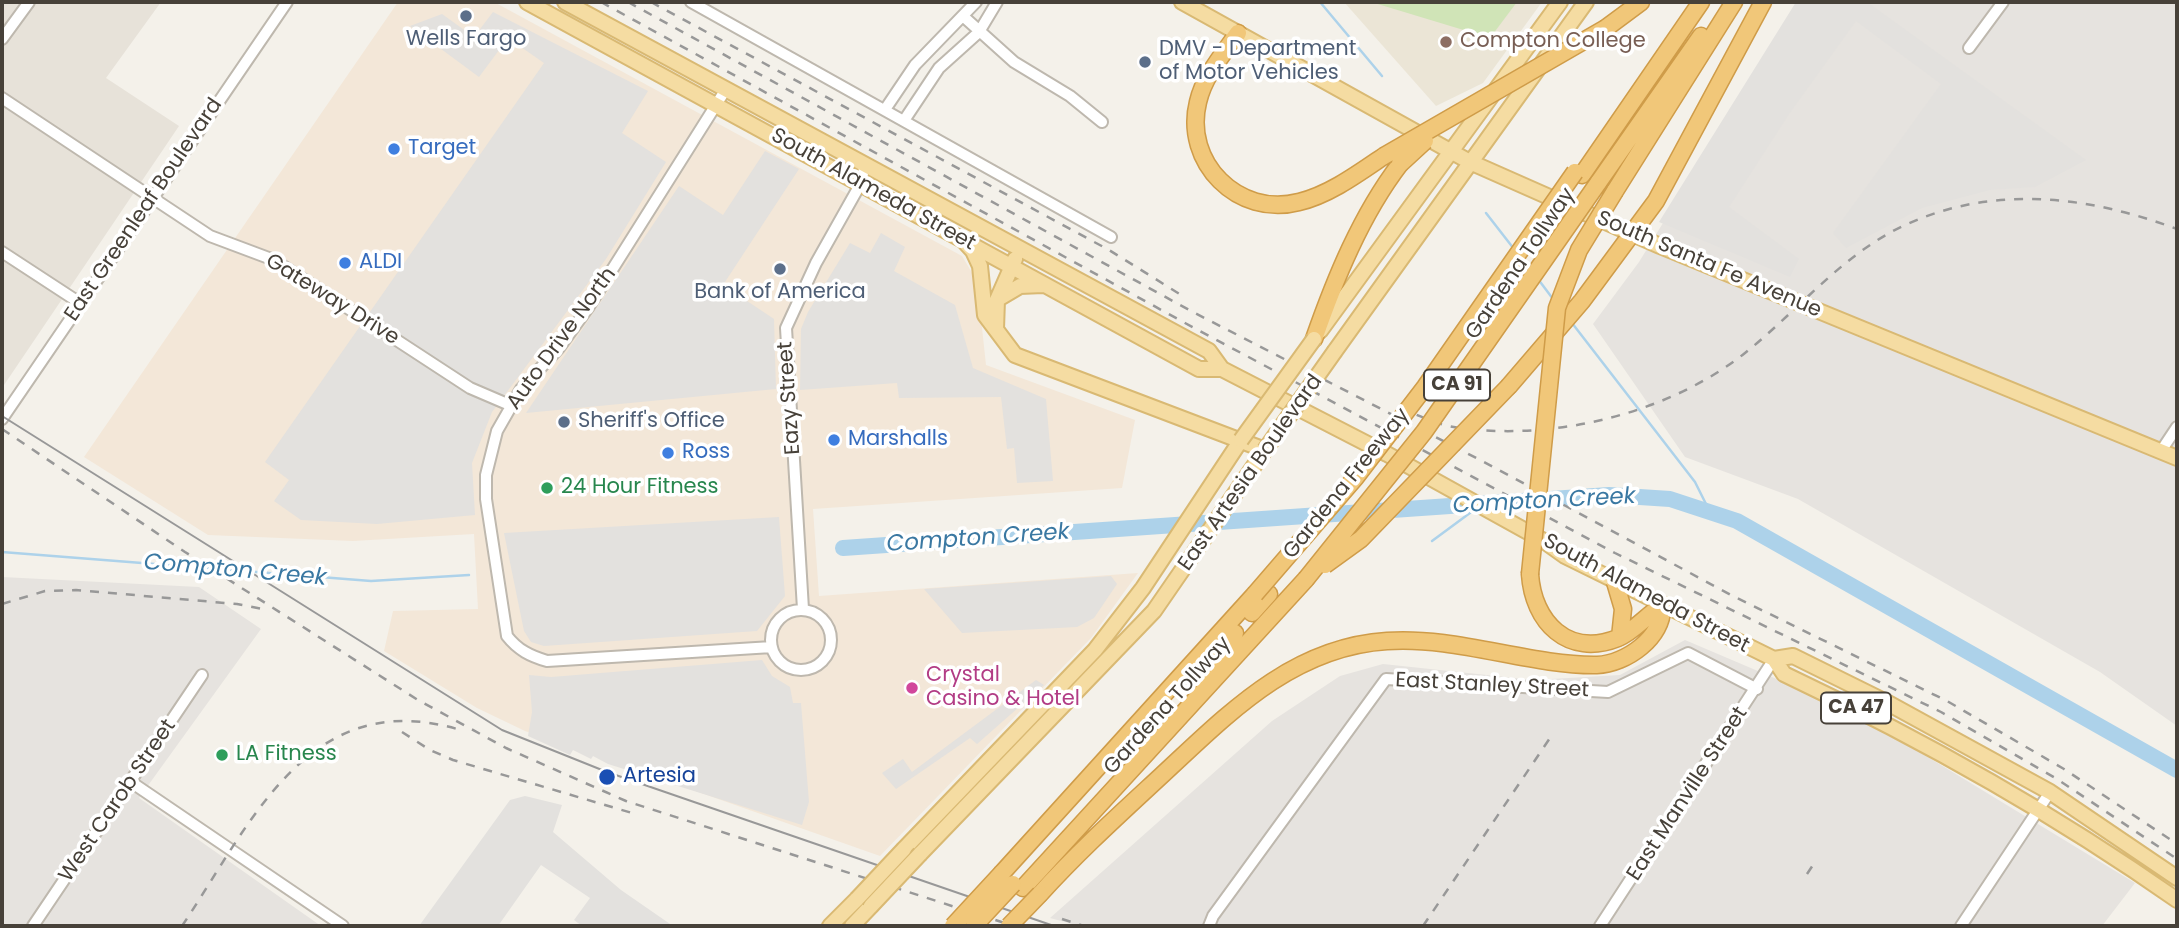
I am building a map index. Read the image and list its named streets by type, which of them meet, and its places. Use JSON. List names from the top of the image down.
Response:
{
  "streets": {
    "highway": ["Gardena Tollway", "CA 91", "Gardena Freeway"],
    "main road": [
      "South Alameda Street",
      "South Santa Fe Avenue",
      "East Artesia Boulevard",
      "CA 47"
    ],
    "street": [
      "East Greenleaf Boulevard",
      "Gateway Drive",
      "Auto Drive North",
      "Eazy Street",
      "East Stanley Street",
      "East Manville Street",
      "West Carob Street"
    ]
  },
  "crossings": [
    ["South Alameda Street", "Auto Drive North"],
    ["South Alameda Street", "Eazy Street"],
    ["South Alameda Street", "East Manville Street"],
    ["East Greenleaf Boulevard", "Gateway Drive"],
    ["Gardena Tollway", "Gardena Freeway"],
    ["South Santa Fe Avenue", "East Artesia Boulevard"],
    ["Gateway Drive", "Auto Drive North"],
    ["Auto Drive North", "Eazy Street"],
    ["East Stanley Street", "East Manville Street"]
  ],
  "water": ["Compton Creek"],
  "places": [
    "Wells Fargo",
    "Compton College",
    "DMV - Department of Motor Vehicles",
    "Target",
    "ALDI",
    "Bank of America",
    "Sheriff's Office",
    "Marshalls",
    "Ross",
    "24 Hour Fitness",
    "Crystal Casino & Hotel",
    "LA Fitness",
    "Artesia"
  ]
}
